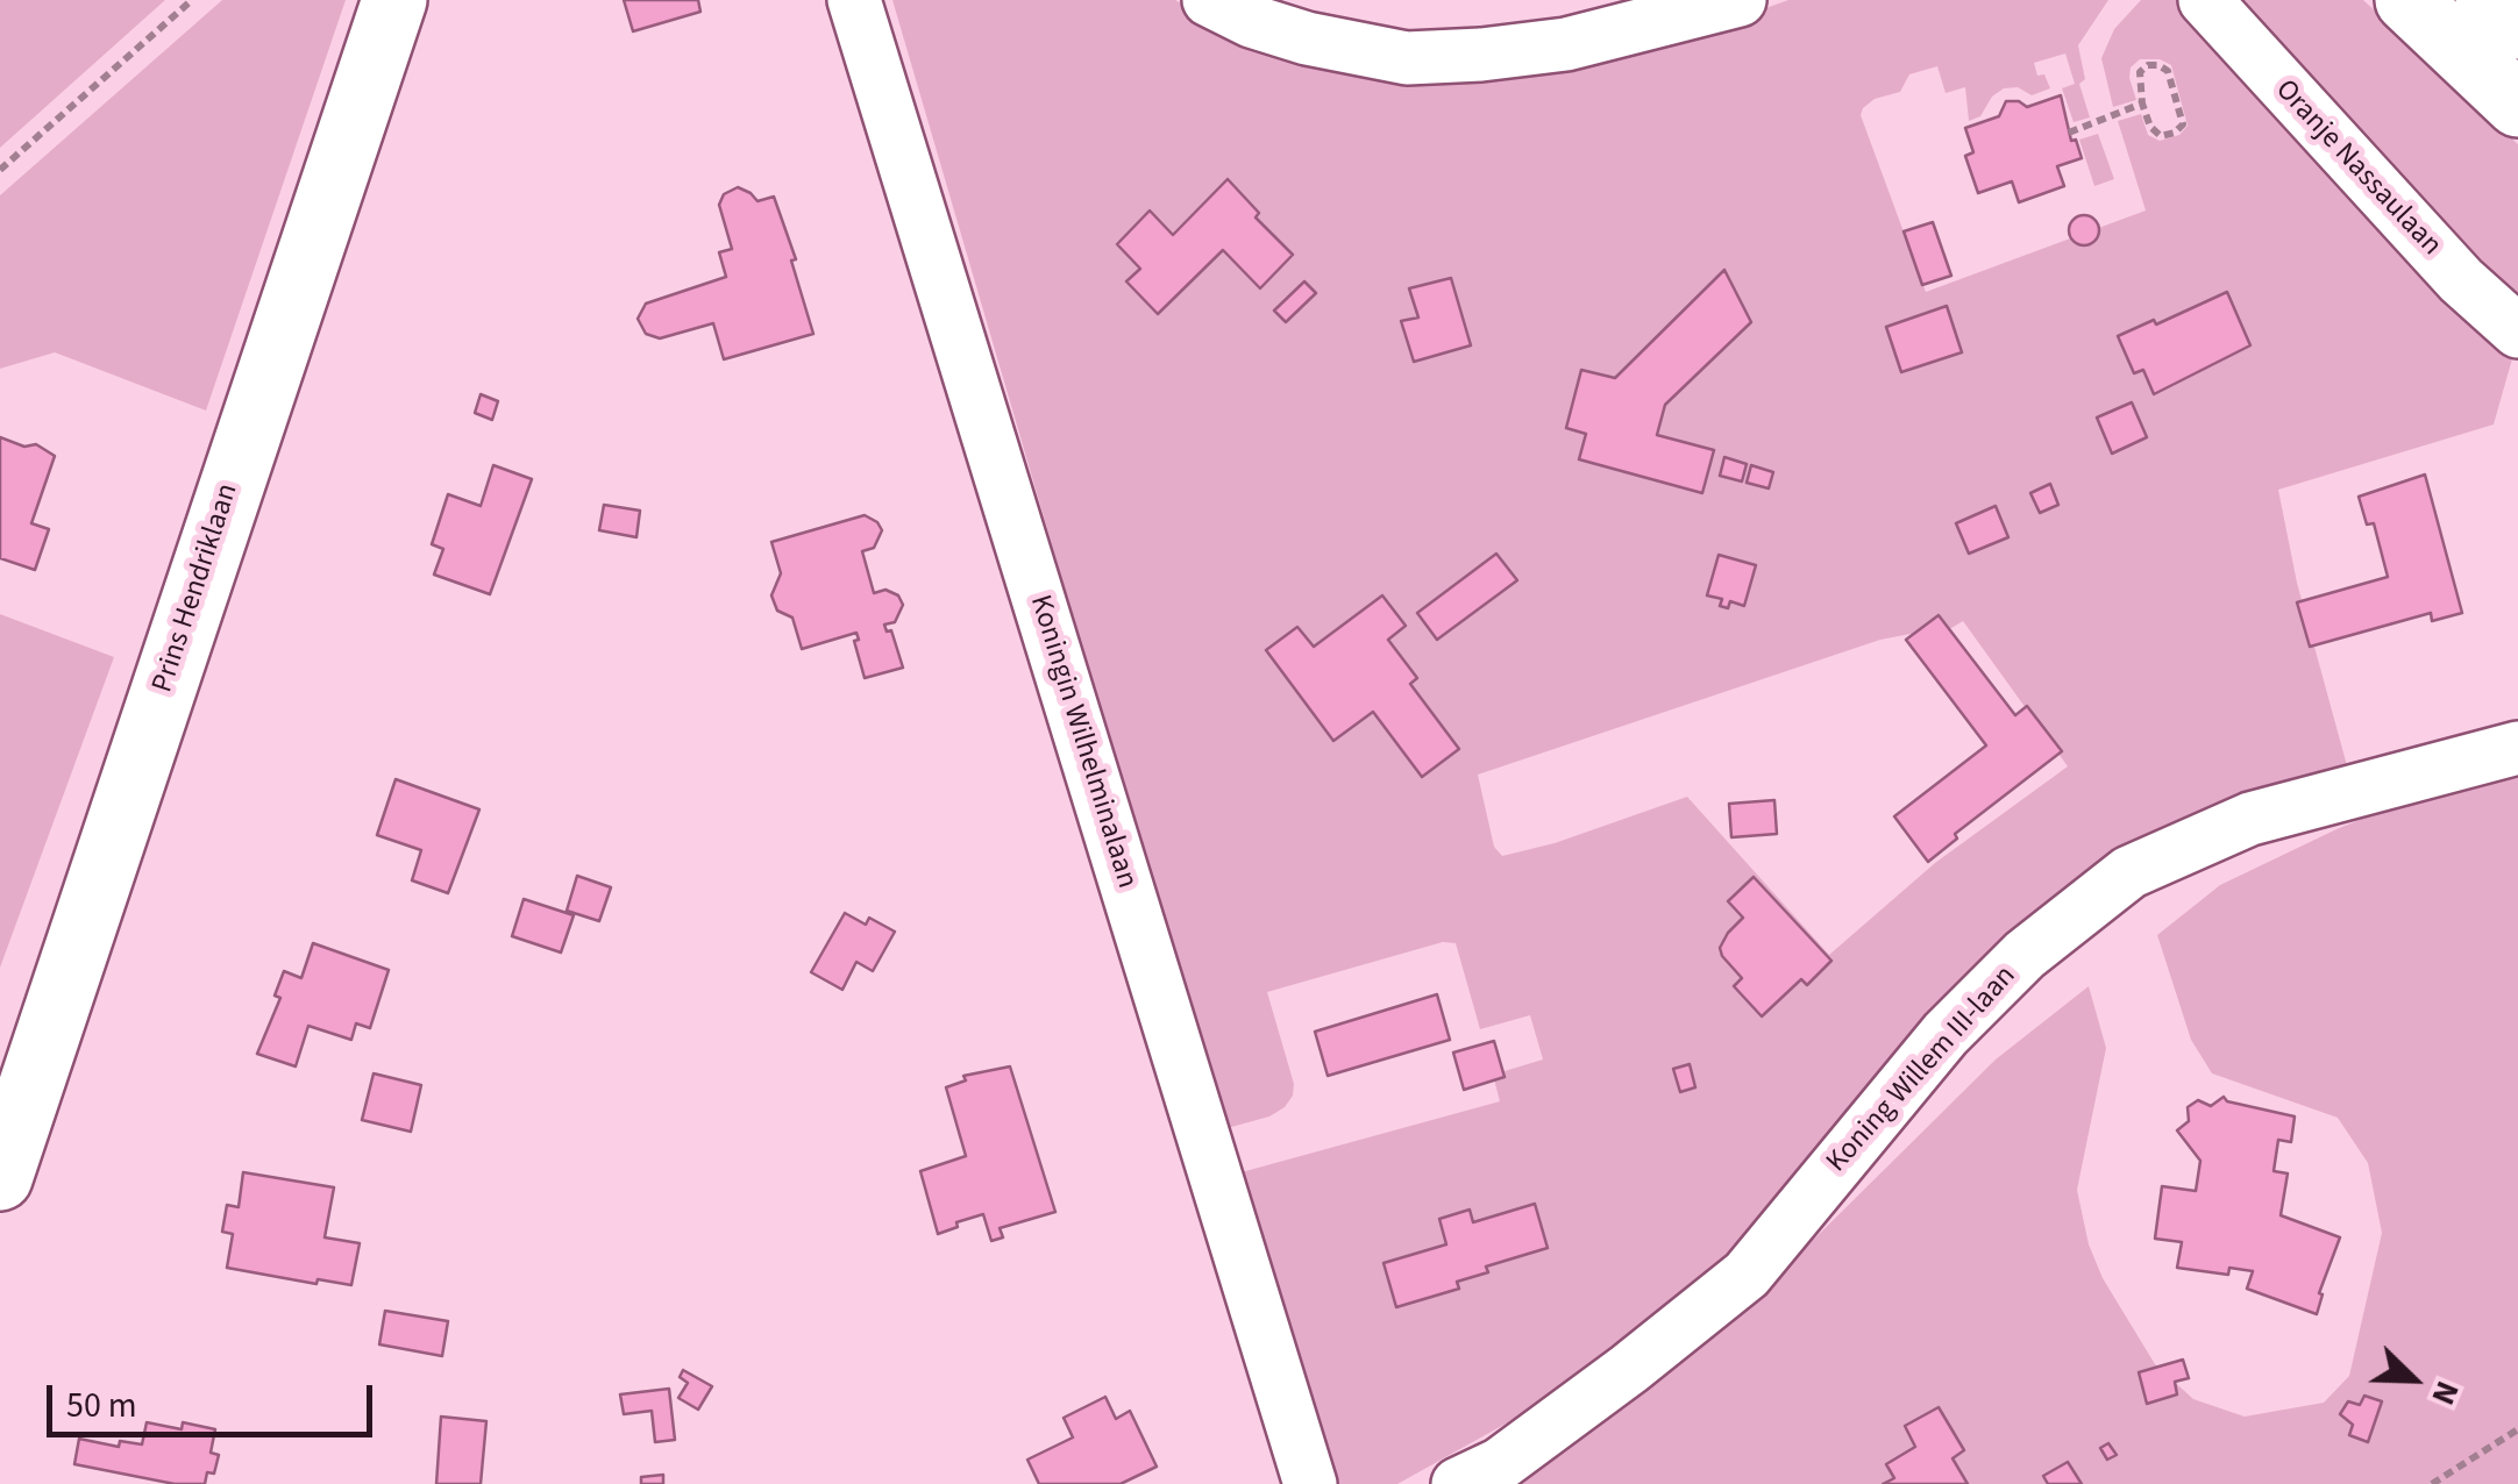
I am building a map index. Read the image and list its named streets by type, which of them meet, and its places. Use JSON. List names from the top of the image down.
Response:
{
  "streets": {
    "main road": ["Prins Hendriklaan"],
    "street": ["Oranje Nassaulaan", "Koningin Wilhelminalaan", "Koning Willem III-laan"]
  },
  "scale_bar": "50 m",
  "north": "bottom right"
}
